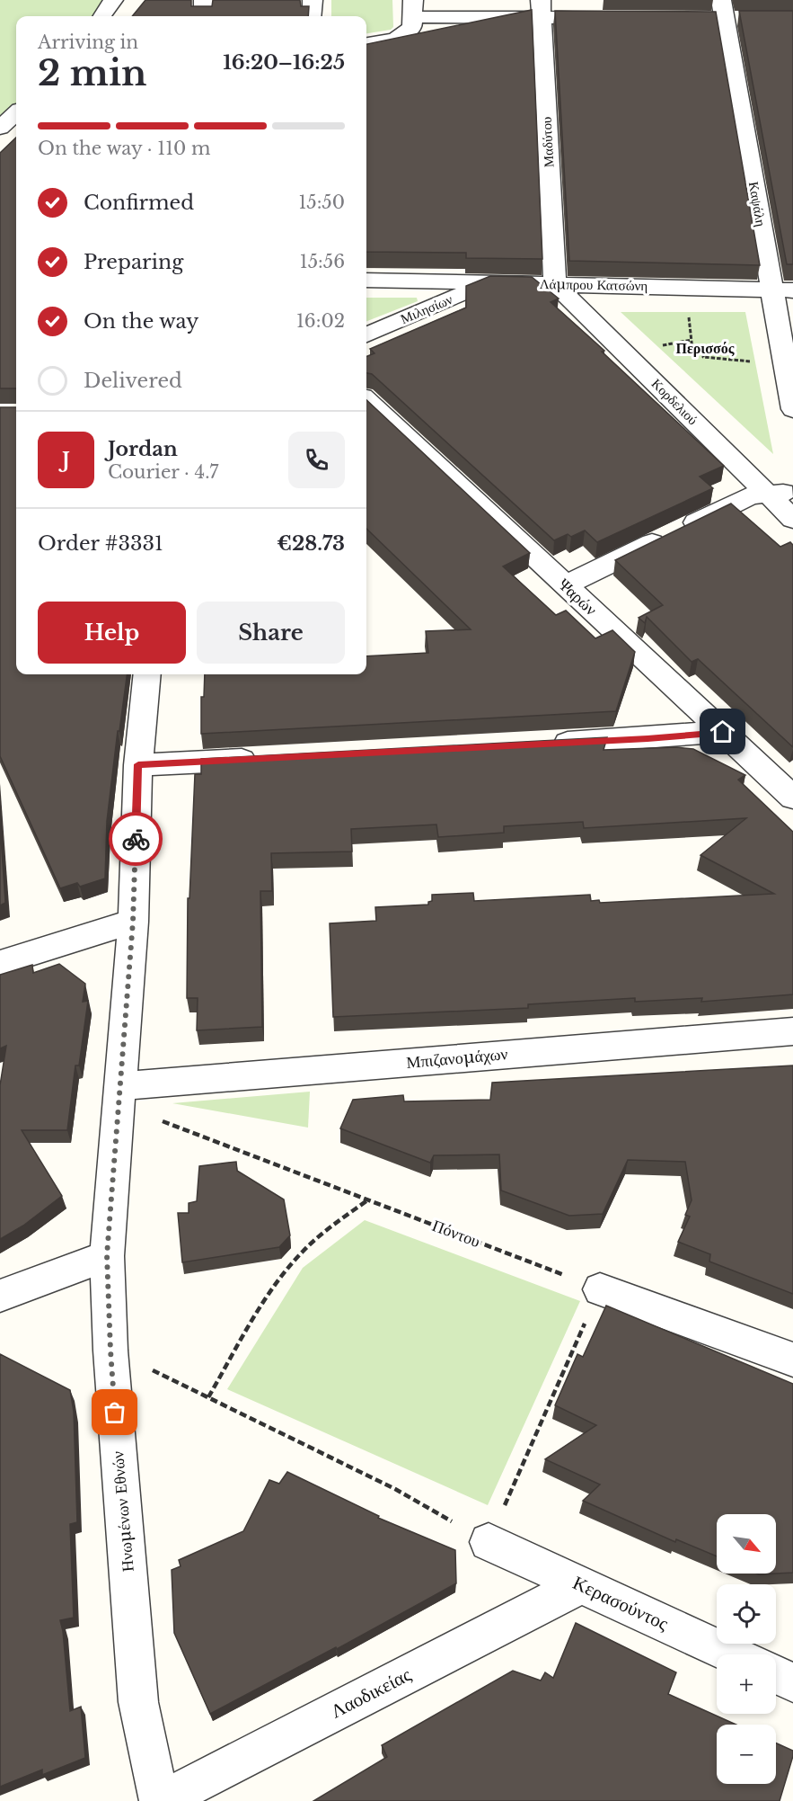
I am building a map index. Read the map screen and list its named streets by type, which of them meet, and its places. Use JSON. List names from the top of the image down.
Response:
{
  "streets": {
    "street": [
      "Μαδύτου",
      "Καψάλη",
      "Λάμπρου Κατσώνη",
      "Μιλησίων",
      "Κορδελιού",
      "Ψαρών",
      "Μπιζανομάχων",
      "Ηνωμένων Εθνών",
      "Κερασούντος",
      "Λαοδικείας"
    ],
    "path": ["Πόντου"]
  },
  "crossings": [
    ["Μαδύτου", "Λάμπρου Κατσώνη"],
    ["Μαδύτου", "Κορδελιού"],
    ["Καψάλη", "Λάμπρου Κατσώνη"],
    ["Λάμπρου Κατσώνη", "Μιλησίων"],
    ["Λάμπρου Κατσώνη", "Κορδελιού"],
    ["Μπιζανομάχων", "Πόντου"],
    ["Μπιζανομάχων", "Ηνωμένων Εθνών"],
    ["Πόντου", "Ηνωμένων Εθνών"],
    ["Ηνωμένων Εθνών", "Λαοδικείας"],
    ["Κερασούντος", "Λαοδικείας"]
  ],
  "districts": ["Περισσός"],
  "north": "bottom right",
  "page": {
    "heading": ["2 min", "Arriving in", "16:20–16:25"],
    "panel": [
      "Jordan",
      "Courier · 4.7",
      "Order #3331",
      "€28.73"
    ],
    "bar": "On the way · 110 m",
    "list": [
      ["Confirmed", "15:50"],
      ["Preparing", "15:56"],
      ["On the way", "16:02"],
      "Delivered"
    ],
    "round": "J",
    "buttons": ["Help", "Share"],
    "map_buttons": ["+", "−"]
  }
}
